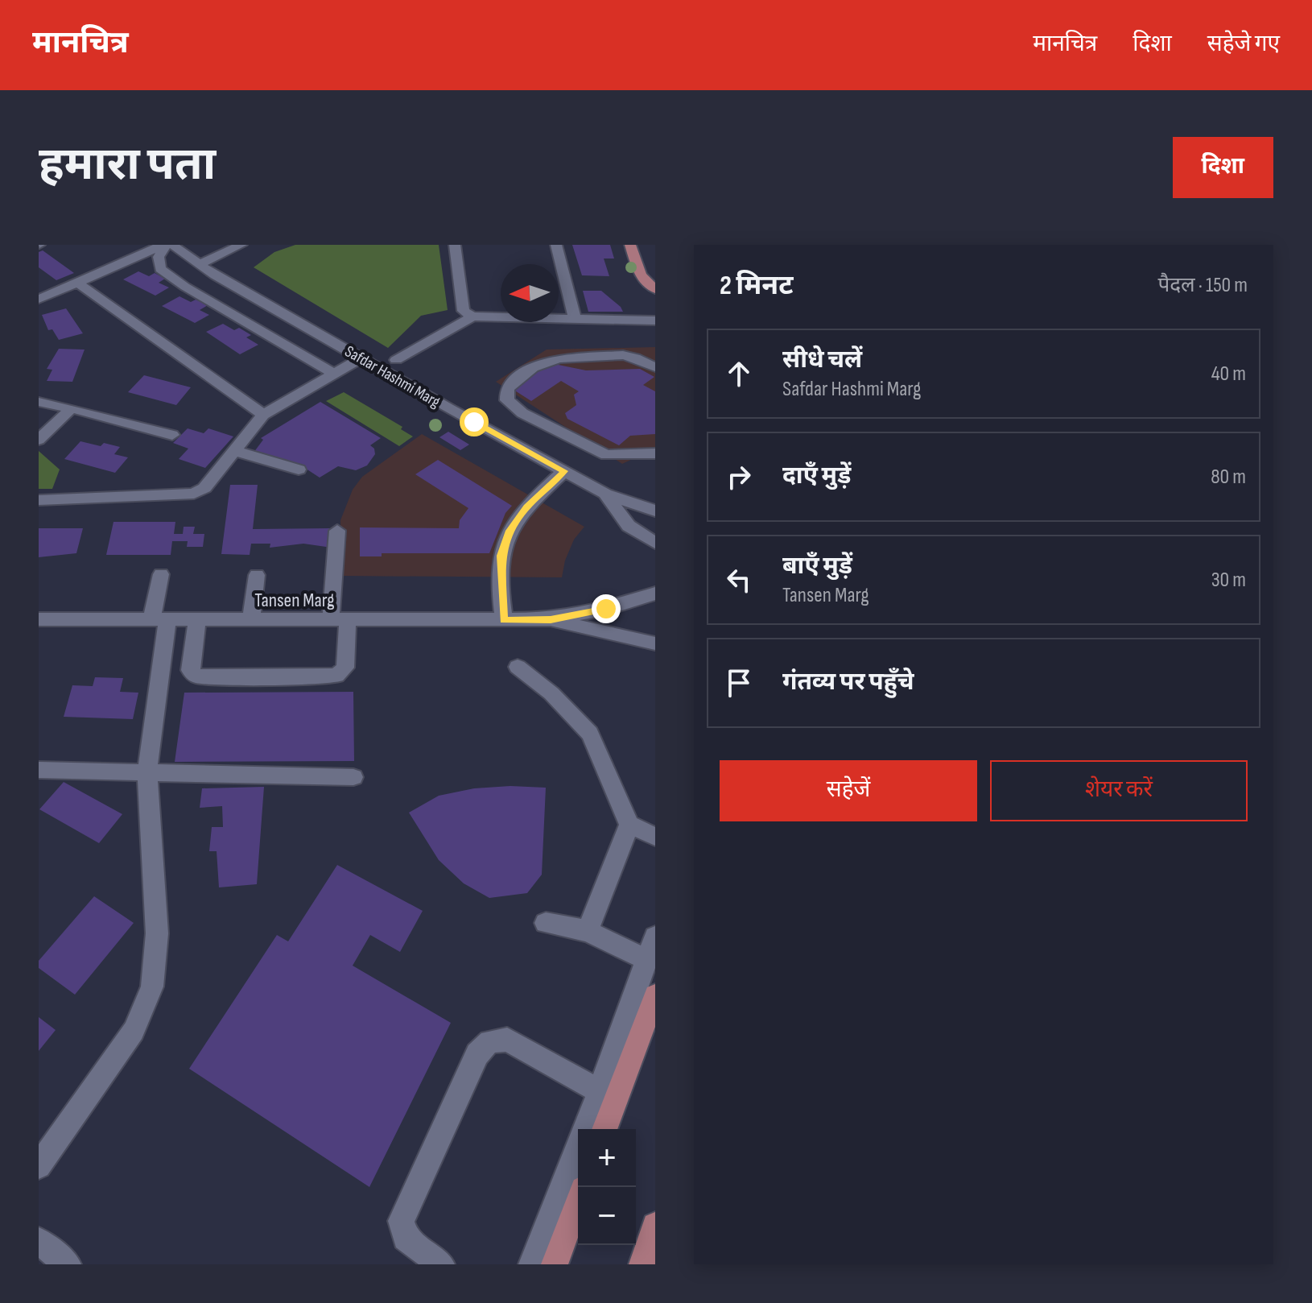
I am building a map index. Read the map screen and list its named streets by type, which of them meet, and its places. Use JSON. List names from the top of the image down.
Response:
{
  "streets": {
    "street": ["Safdar Hashmi Marg", "Tansen Marg"]
  },
  "north": "left",
  "page": {
    "header": "मानचित्र",
    "nav": ["मानचित्र", "दिशा", "सहेजे गए"],
    "buttons": [
      "दिशा",
      ["सहेजें", "शेयर करें"]
    ],
    "title": "हमारा पता",
    "heading": ["2 मिनट", "पैदल · 150 m"],
    "list": [
      ["सीधे चलें", "Safdar Hashmi Marg", "40 m"],
      ["दाएँ मुड़ें", "80 m"],
      ["बाएँ मुड़ें", "Tansen Marg", "30 m"],
      "गंतव्य पर पहुँचे"
    ],
    "map_buttons": ["+", "−"]
  }
}
